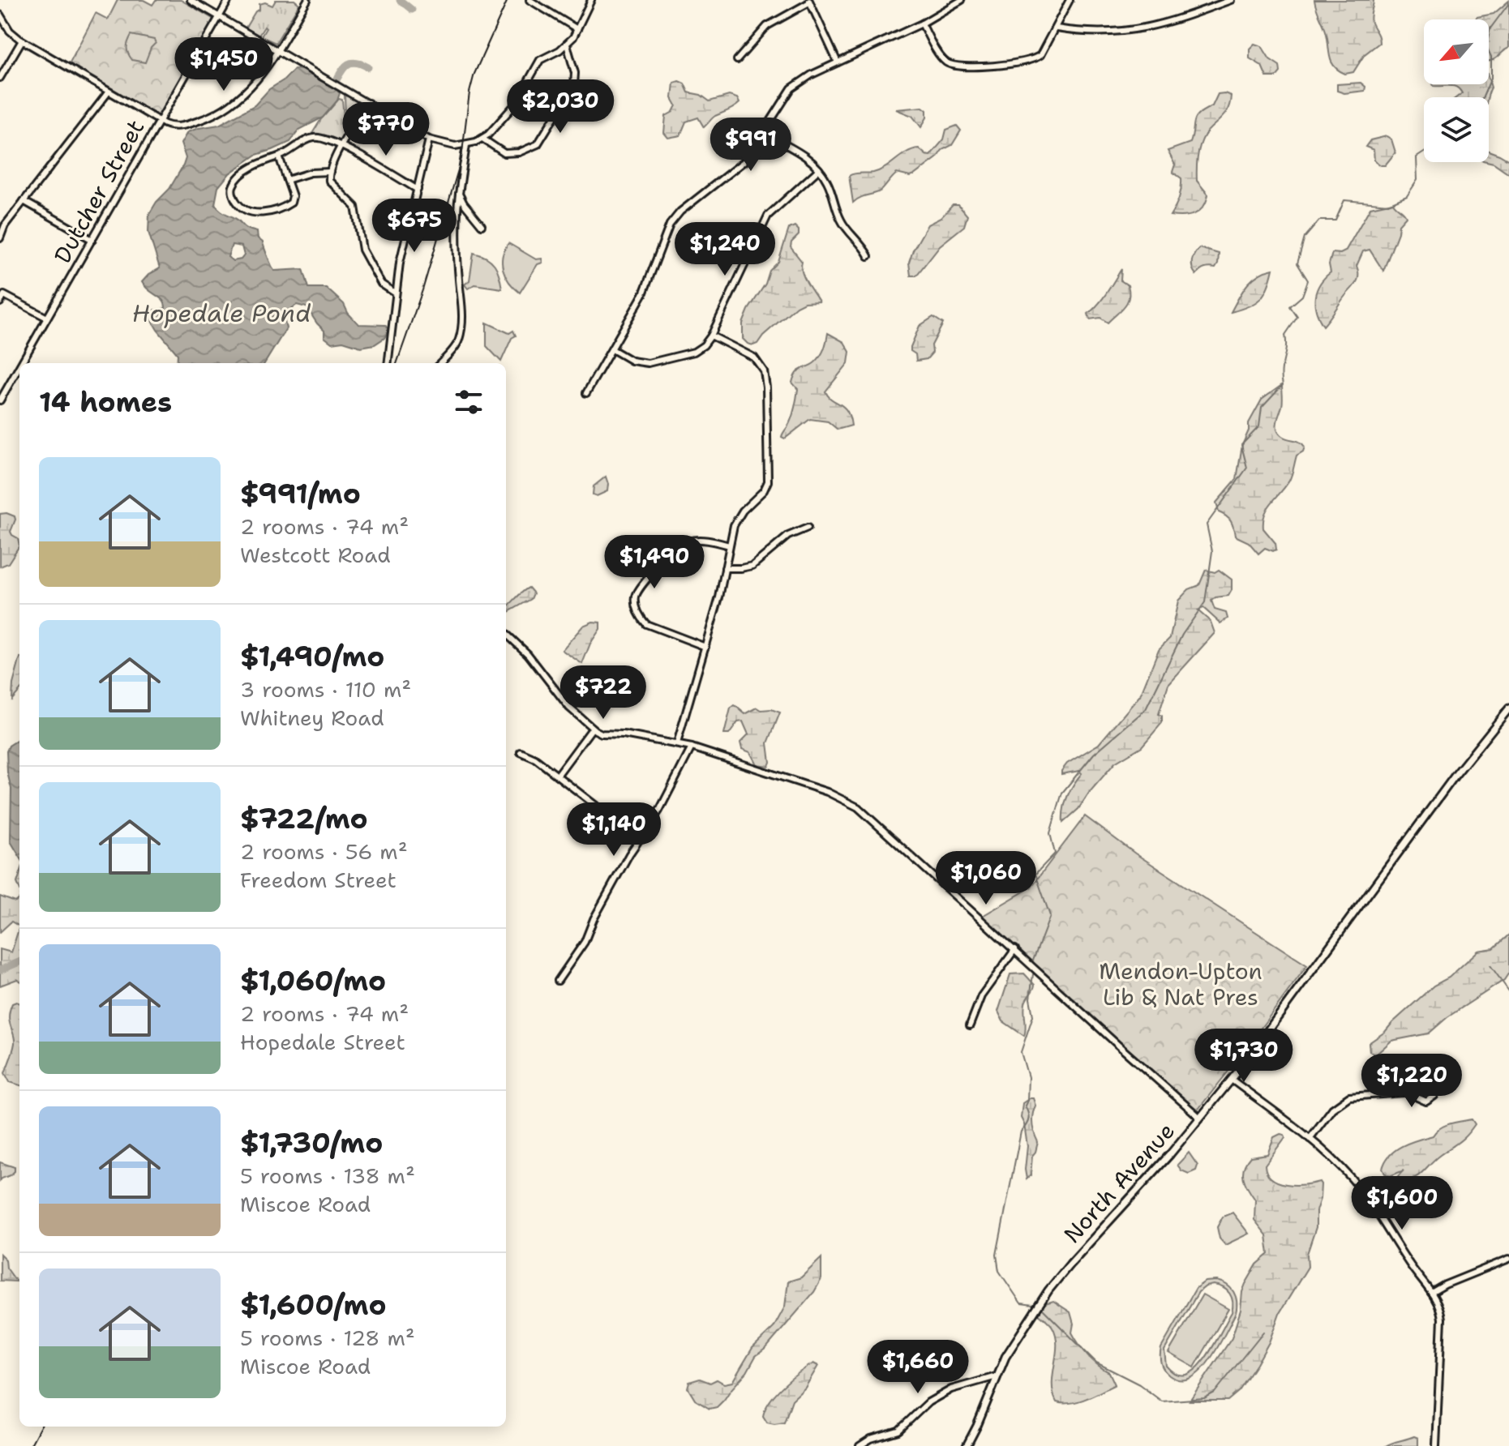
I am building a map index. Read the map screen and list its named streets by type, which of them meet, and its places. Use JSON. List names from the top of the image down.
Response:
{
  "streets": {
    "main road": ["North Avenue"],
    "street": ["Dutcher Street"]
  },
  "water": ["Hopedale Pond"],
  "parks": ["Mendon-Upton Lib & Nat Pres"],
  "north": "bottom left",
  "page": {
    "price": [
      "$1,450",
      "$2,030",
      "$770",
      "$991",
      "$675",
      "$1,240",
      "$1,490",
      "$722",
      "$1,140",
      "$1,060",
      "$1,730",
      "$1,220",
      "$1,600",
      "$1,660"
    ],
    "heading": "14 homes",
    "list": [
      {
        "name": "$991/mo",
        "note": "2 rooms · 74 m² · Westcott Road"
      },
      {
        "name": "$1,490/mo",
        "note": "3 rooms · 110 m² · Whitney Road"
      },
      {
        "name": "$722/mo",
        "note": "2 rooms · 56 m² · Freedom Street"
      },
      {
        "name": "$1,060/mo",
        "note": "2 rooms · 74 m² · Hopedale Street"
      },
      {
        "name": "$1,730/mo",
        "note": "5 rooms · 138 m² · Miscoe Road"
      },
      {
        "name": "$1,600/mo",
        "note": "5 rooms · 128 m² · Miscoe Road"
      }
    ]
  }
}
